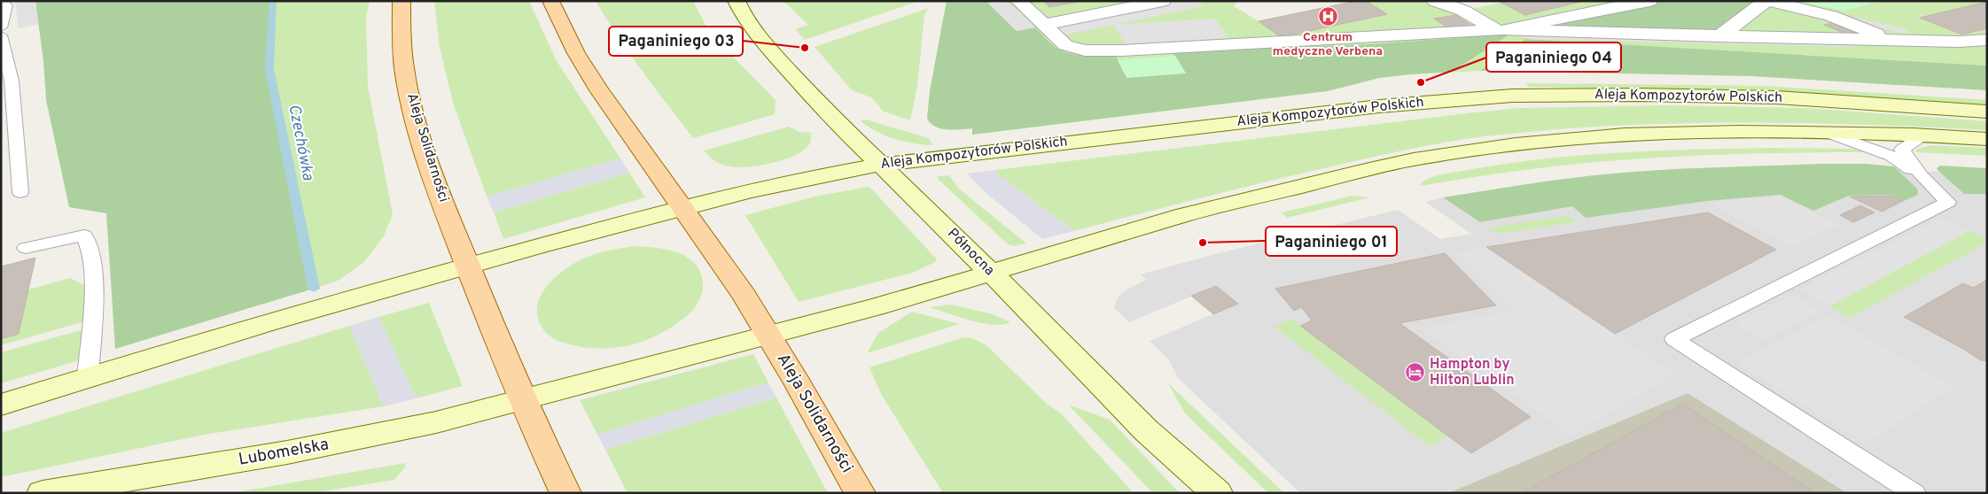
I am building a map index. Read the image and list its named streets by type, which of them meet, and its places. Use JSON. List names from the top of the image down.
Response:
{
  "streets": {
    "main road": ["Aleja Solidarności"],
    "street": ["Aleja Kompozytorów Polskich", "Północna", "Lubomelska"]
  },
  "crossings": [
    ["Aleja Kompozytorów Polskich", "Aleja Solidarności"],
    ["Aleja Kompozytorów Polskich", "Północna"],
    ["Aleja Solidarności", "Lubomelska"]
  ],
  "water": ["Czechówka"],
  "places": {
    "hospital": ["Centrum medyczne Verbena"],
    "other": ["Paganiniego 03", "Paganiniego 04", "Paganiniego 01"],
    "hotel": ["Hampton by Hilton Lublin"]
  }
}
